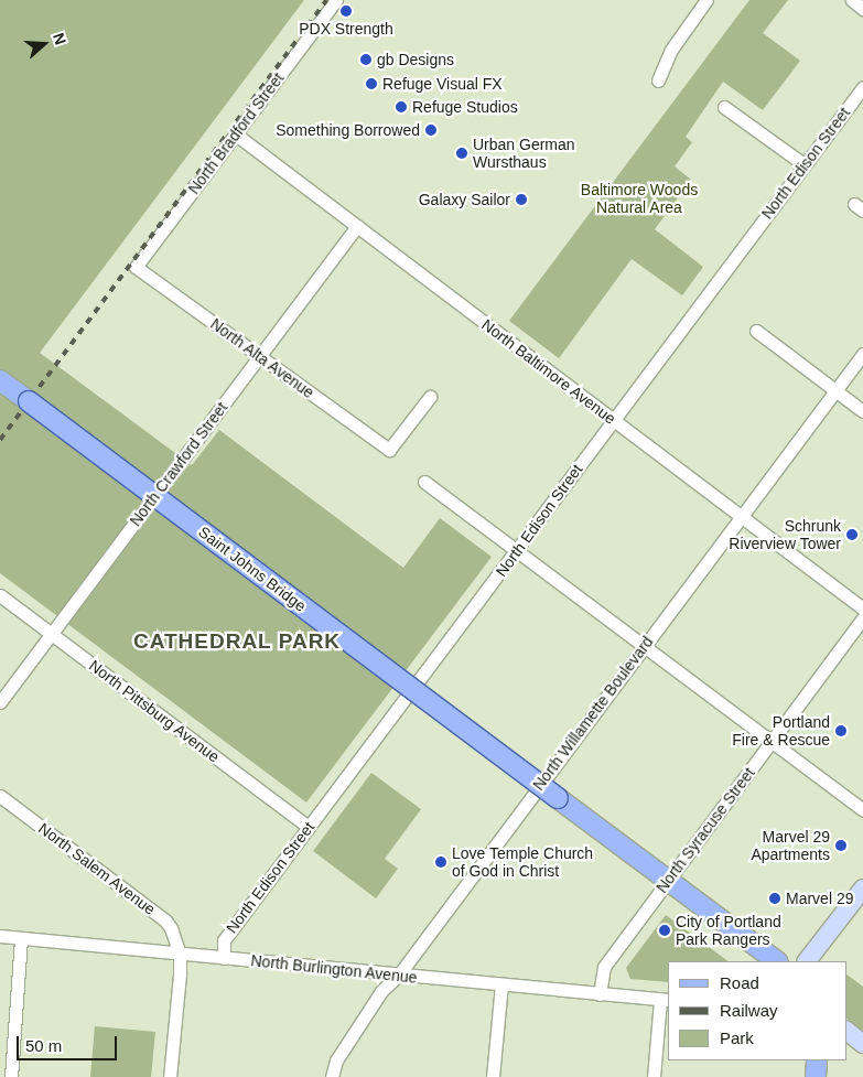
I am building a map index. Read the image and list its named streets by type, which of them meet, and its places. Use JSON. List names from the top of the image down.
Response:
{
  "streets": {
    "main road": ["Saint Johns Bridge"],
    "street": [
      "North Bradford Street",
      "North Edison Street",
      "North Alta Avenue",
      "North Baltimore Avenue",
      "North Crawford Street",
      "North Pittsburg Avenue",
      "North Willamette Boulevard",
      "North Syracuse Street",
      "North Salem Avenue",
      "North Burlington Avenue"
    ]
  },
  "crossings": [
    ["North Bradford Street", "North Alta Avenue"],
    ["North Bradford Street", "North Baltimore Avenue"],
    ["North Edison Street", "North Baltimore Avenue"],
    ["North Edison Street", "North Pittsburg Avenue"],
    ["North Edison Street", "North Burlington Avenue"],
    ["North Alta Avenue", "North Crawford Street"],
    ["North Baltimore Avenue", "North Crawford Street"],
    ["North Baltimore Avenue", "North Willamette Boulevard"],
    ["North Crawford Street", "North Pittsburg Avenue"],
    ["Saint Johns Bridge", "North Syracuse Street"],
    ["North Willamette Boulevard", "North Burlington Avenue"],
    ["North Syracuse Street", "North Burlington Avenue"],
    ["North Salem Avenue", "North Burlington Avenue"]
  ],
  "districts": ["CATHEDRAL PARK"],
  "parks": ["Baltimore Woods Natural Area"],
  "places": [
    "PDX Strength",
    "gb Designs",
    "Refuge Visual FX",
    "Refuge Studios",
    "Something Borrowed",
    "Urban German Wursthaus",
    "Galaxy Sailor",
    "Schrunk Riverview Tower",
    "Portland Fire & Rescue",
    "Marvel 29 Apartments",
    "Love Temple Church of God in Christ",
    "Marvel 29",
    "City of Portland Park Rangers"
  ],
  "legend": ["Road", "Railway", "Park"],
  "scale_bar": "50 m",
  "north": "right"
}
